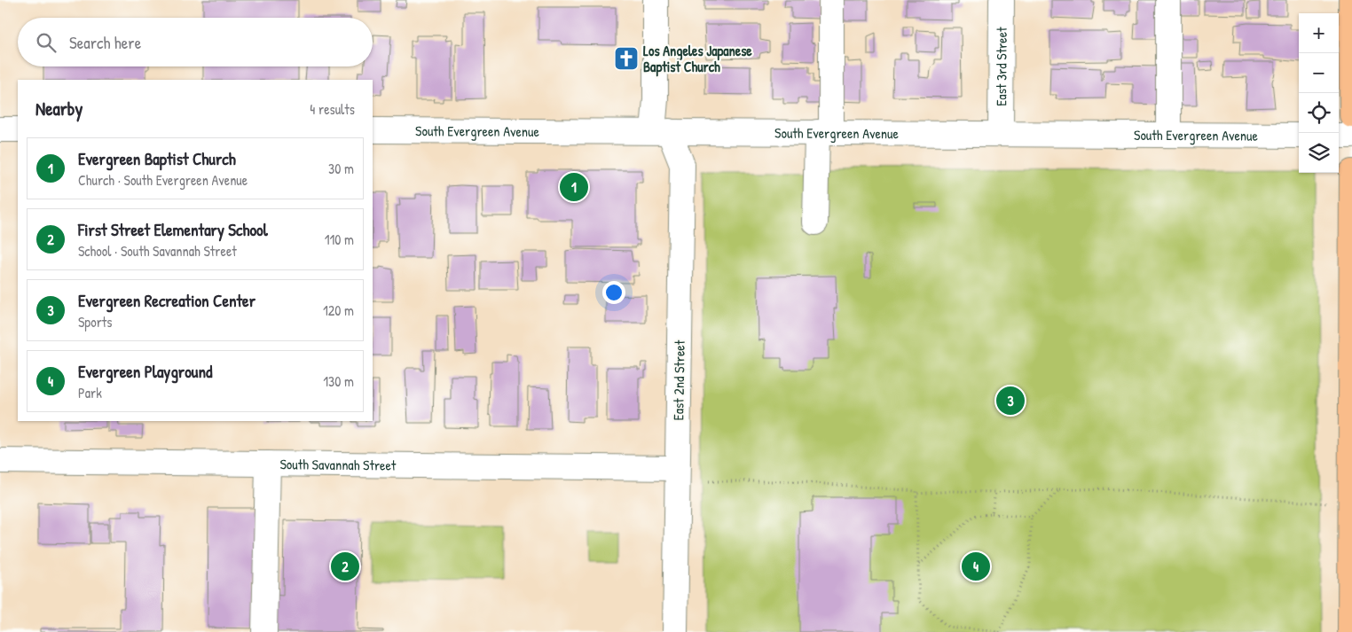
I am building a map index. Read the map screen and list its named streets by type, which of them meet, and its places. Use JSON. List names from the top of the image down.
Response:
{
  "streets": {
    "street": [
      "East 3rd Street",
      "South Evergreen Avenue",
      "East 2nd Street",
      "South Savannah Street"
    ]
  },
  "crossings": [
    ["East 3rd Street", "South Evergreen Avenue"],
    ["South Evergreen Avenue", "East 2nd Street"],
    ["East 2nd Street", "South Savannah Street"]
  ],
  "places": {
    "church": ["Los Angeles Japanese Baptist Church"]
  },
  "page": {
    "map_buttons": ["+", "−"],
    "search": "Search here",
    "heading": ["Nearby", "4 results"],
    "list": [
      {
        "mark": "1",
        "name": "Evergreen Baptist Church",
        "note": "Church · South Evergreen Avenue",
        "value": "30 m"
      },
      {
        "mark": "2",
        "name": "First Street Elementary School",
        "note": "School · South Savannah Street",
        "value": "110 m"
      },
      {
        "mark": "3",
        "name": "Evergreen Recreation Center",
        "note": "Sports",
        "value": "120 m"
      },
      {
        "mark": "4",
        "name": "Evergreen Playground",
        "note": "Park",
        "value": "130 m"
      }
    ],
    "pins": [
      "1",
      "3",
      "2",
      "4"
    ]
  }
}
